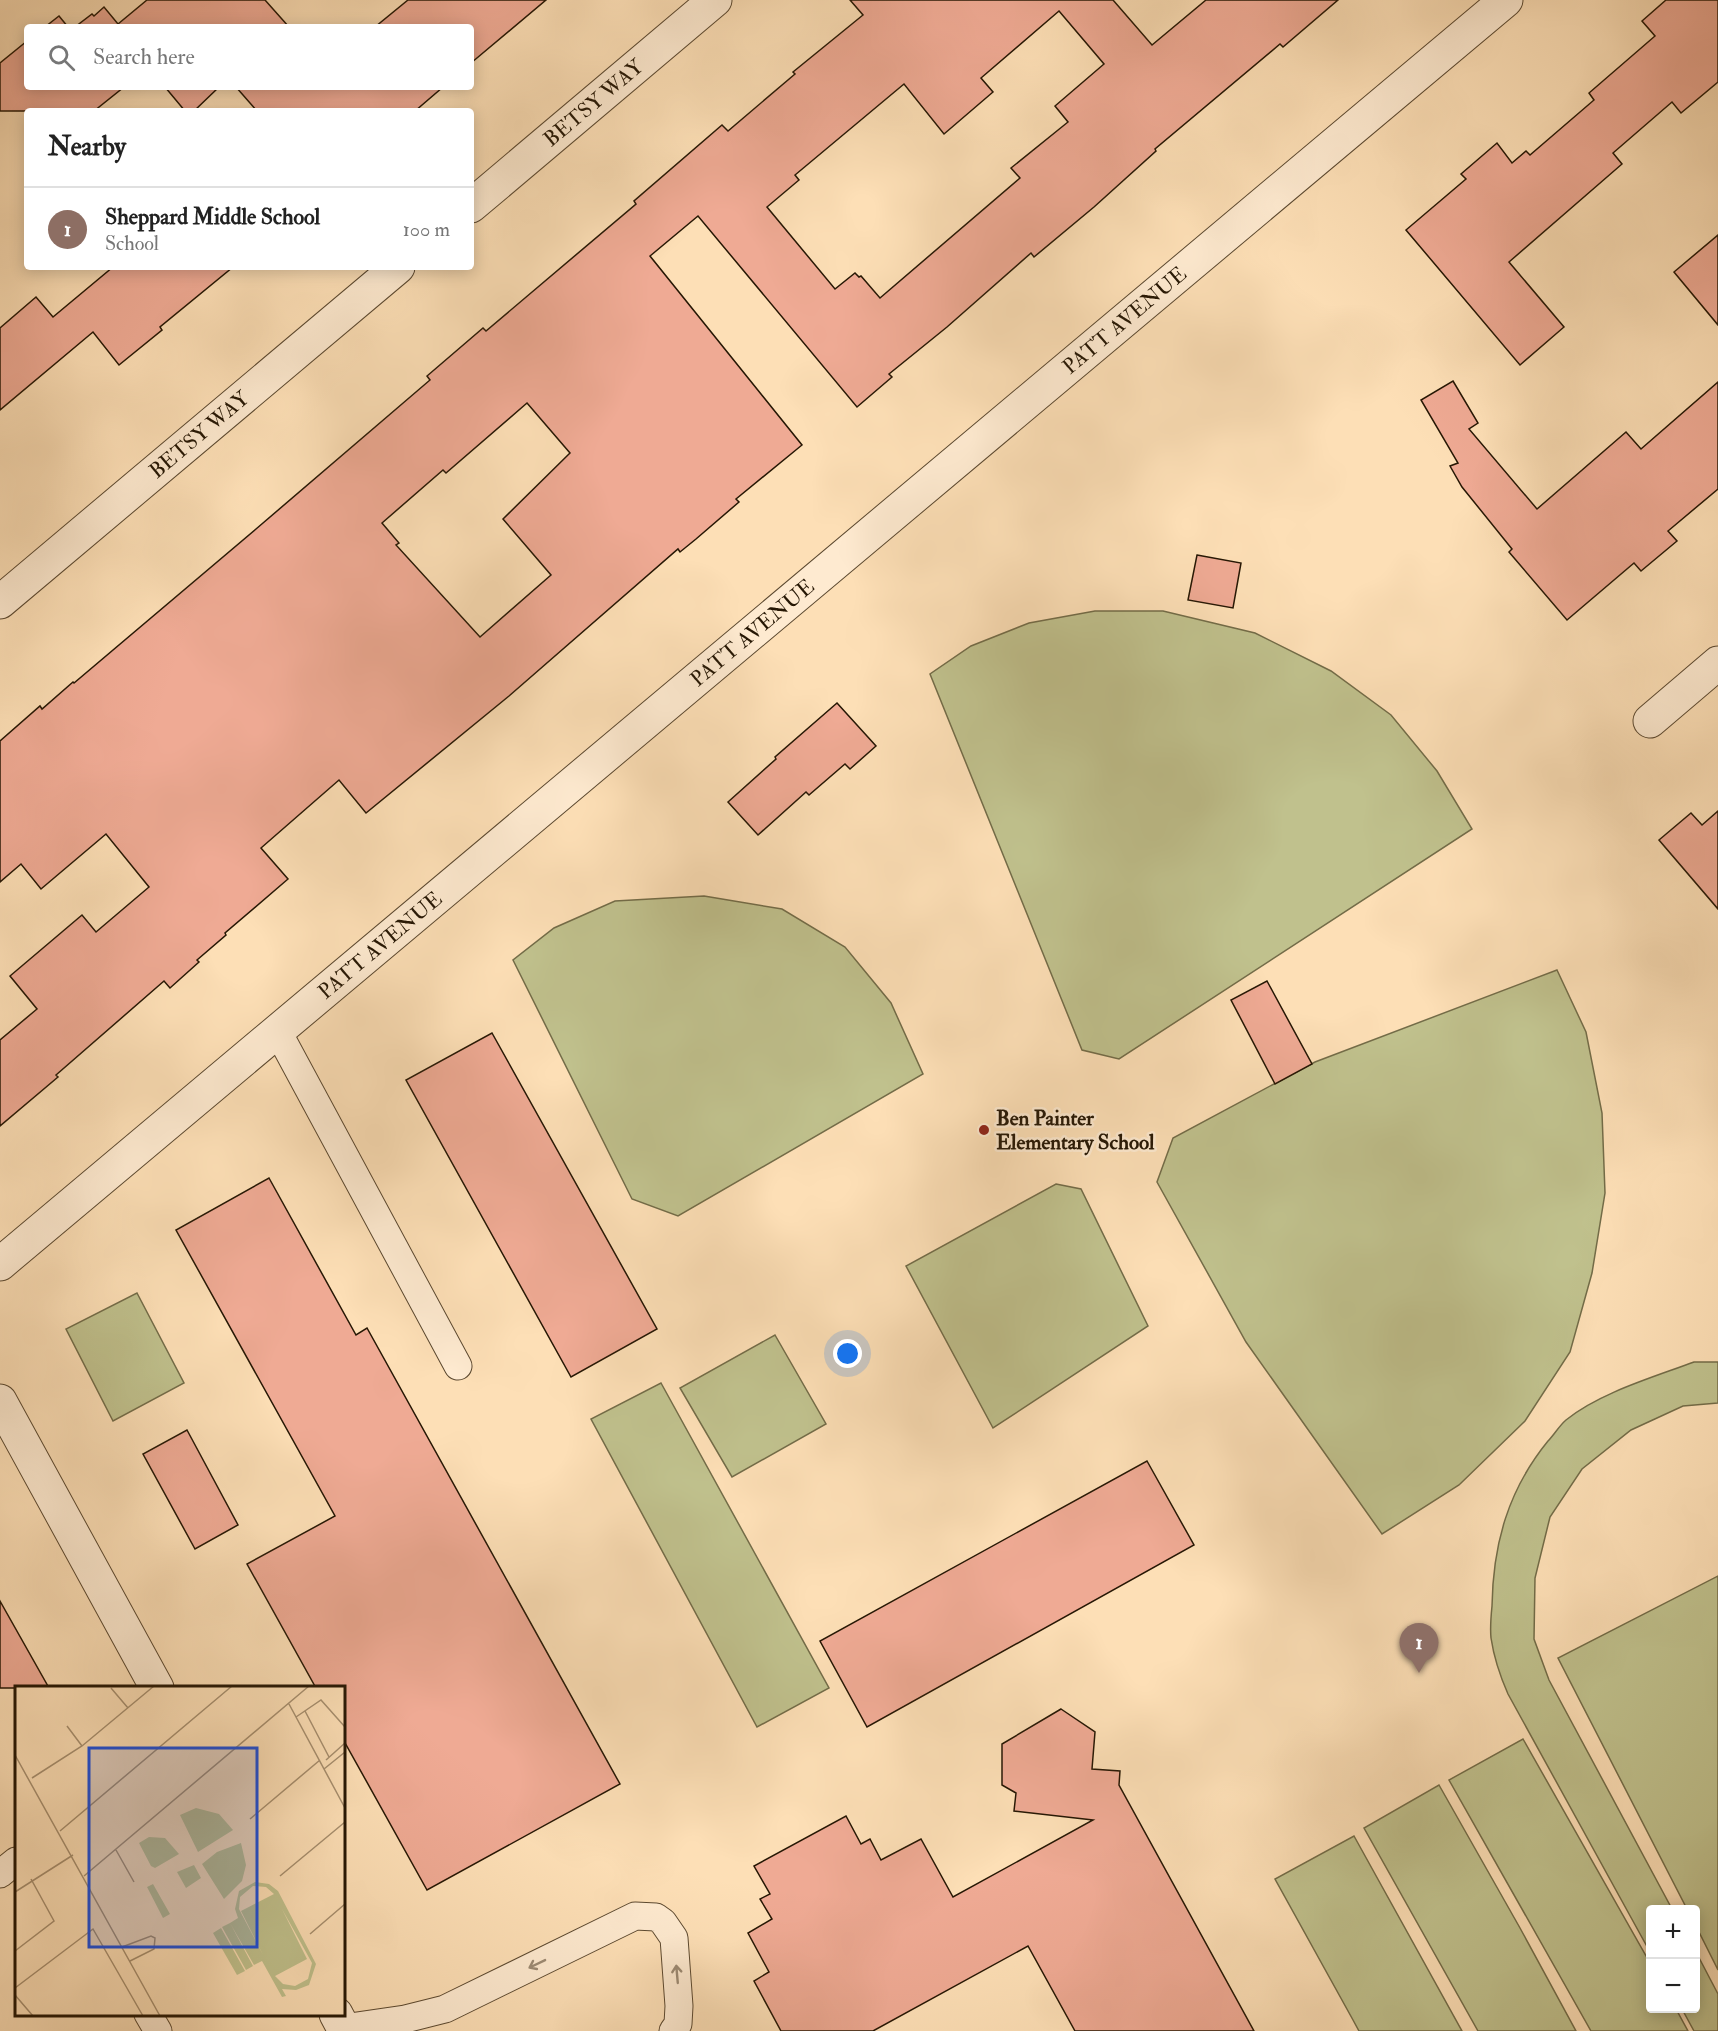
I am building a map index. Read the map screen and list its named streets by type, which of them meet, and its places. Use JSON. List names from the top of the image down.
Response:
{
  "streets": {
    "street": ["BETSY WAY", "PATT AVENUE"]
  },
  "places": ["Ben Painter Elementary School"],
  "page": {
    "search": "Search here",
    "heading": "Nearby",
    "list": [
      {
        "mark": "1",
        "name": "Sheppard Middle School",
        "note": "School",
        "value": "100 m"
      }
    ],
    "pins": "1",
    "map_buttons": ["+", "−"]
  }
}
